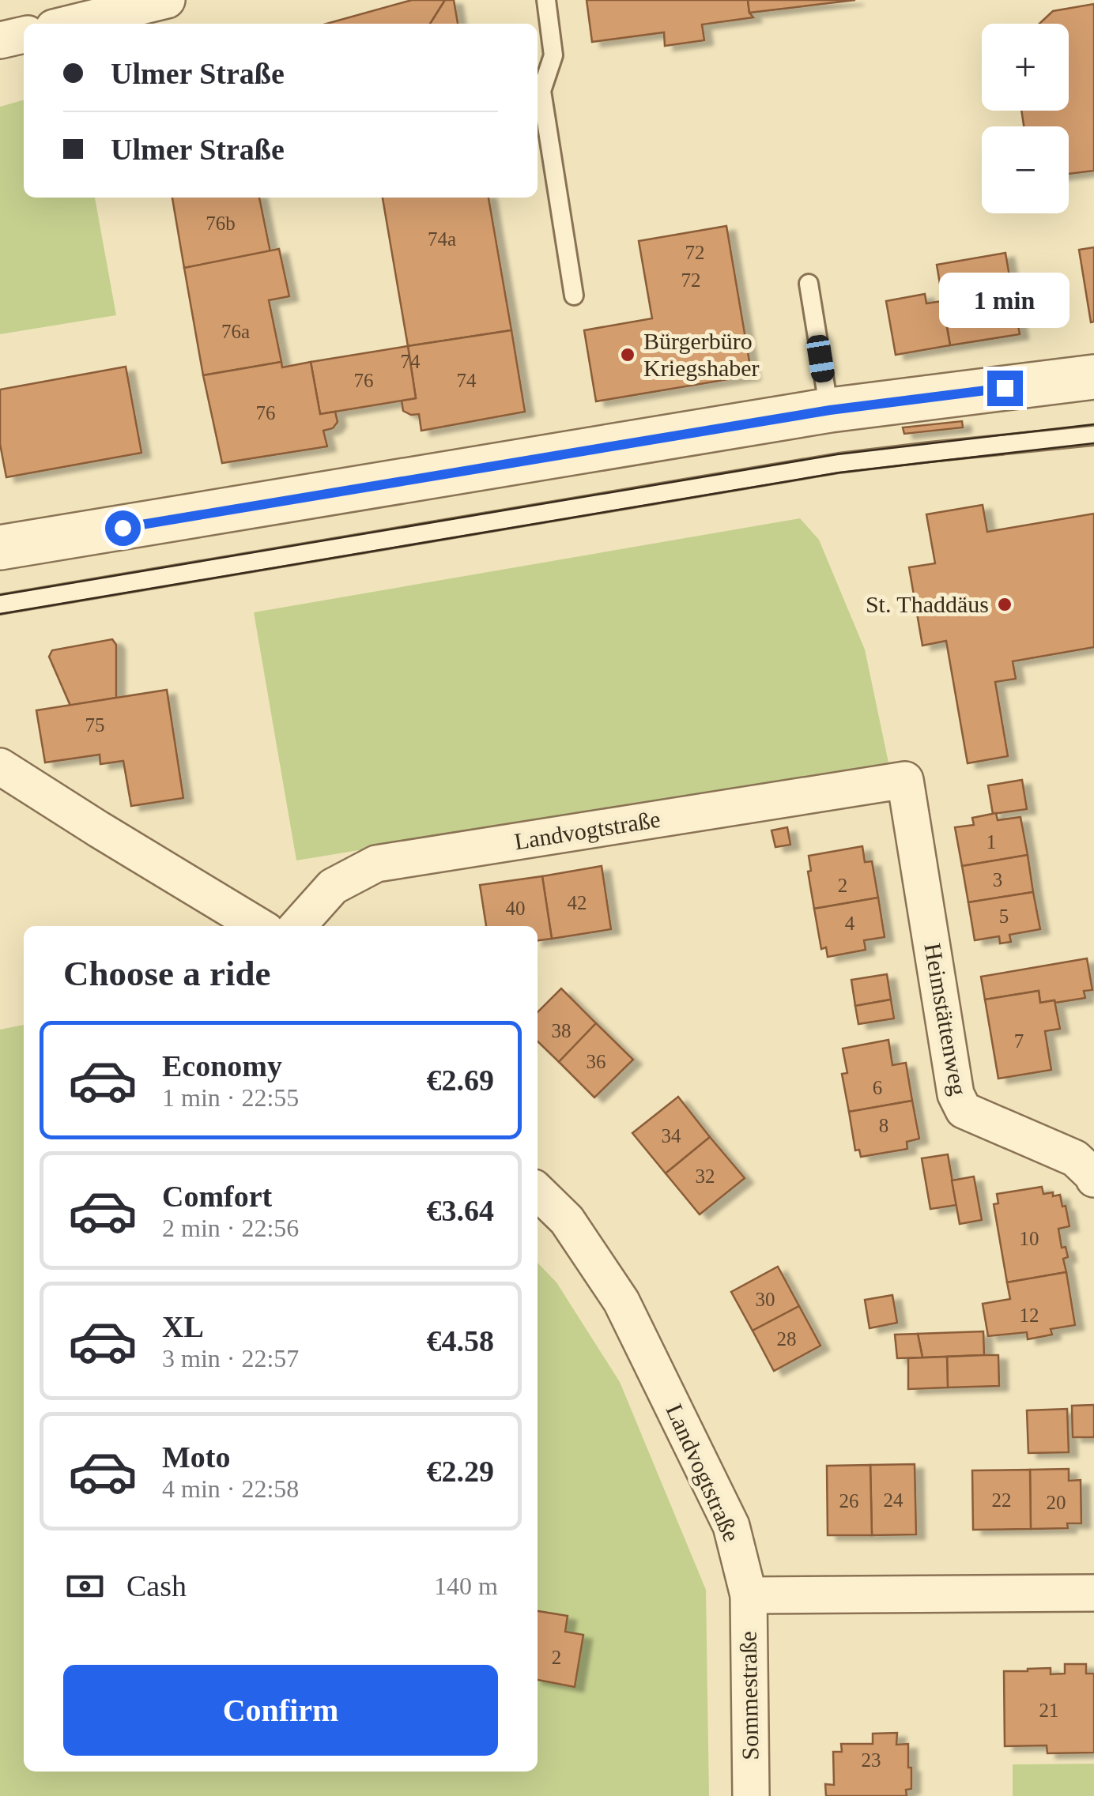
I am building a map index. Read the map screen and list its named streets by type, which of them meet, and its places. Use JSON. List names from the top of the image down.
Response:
{
  "streets": {
    "street": ["Landvogtstraße", "Heimstättenweg", "Sommestraße"]
  },
  "crossings": [
    ["Landvogtstraße", "Heimstättenweg"],
    ["Landvogtstraße", "Sommestraße"]
  ],
  "places": ["Bürgerbüro Kriegshaber", "St. Thaddäus"],
  "house_numbers": [
    "76b",
    "74a",
    "72",
    "72",
    "76a",
    "74",
    "76",
    "74",
    "76",
    "75",
    "1",
    "3",
    "2",
    "42",
    "40",
    "5",
    "4",
    "38",
    "7",
    "36",
    "6",
    "8",
    "34",
    "32",
    "10",
    "30",
    "12",
    "28",
    "24",
    "22",
    "26",
    "20",
    "2",
    "21",
    "23"
  ],
  "page": {
    "map_buttons": ["+", "−"],
    "banner": ["Ulmer Straße", "Ulmer Straße"],
    "bubble": "1 min",
    "heading": "Choose a ride",
    "list": [
      {
        "name": "Economy",
        "note": "1 min · 22:55",
        "value": "€2.69"
      },
      {
        "name": "Comfort",
        "note": "2 min · 22:56",
        "value": "€3.64"
      },
      {
        "name": "XL",
        "note": "3 min · 22:57",
        "value": "€4.58"
      },
      {
        "name": "Moto",
        "note": "4 min · 22:58",
        "value": "€2.29"
      }
    ],
    "pay": ["Cash", "140 m"],
    "buttons": "Confirm"
  }
}
